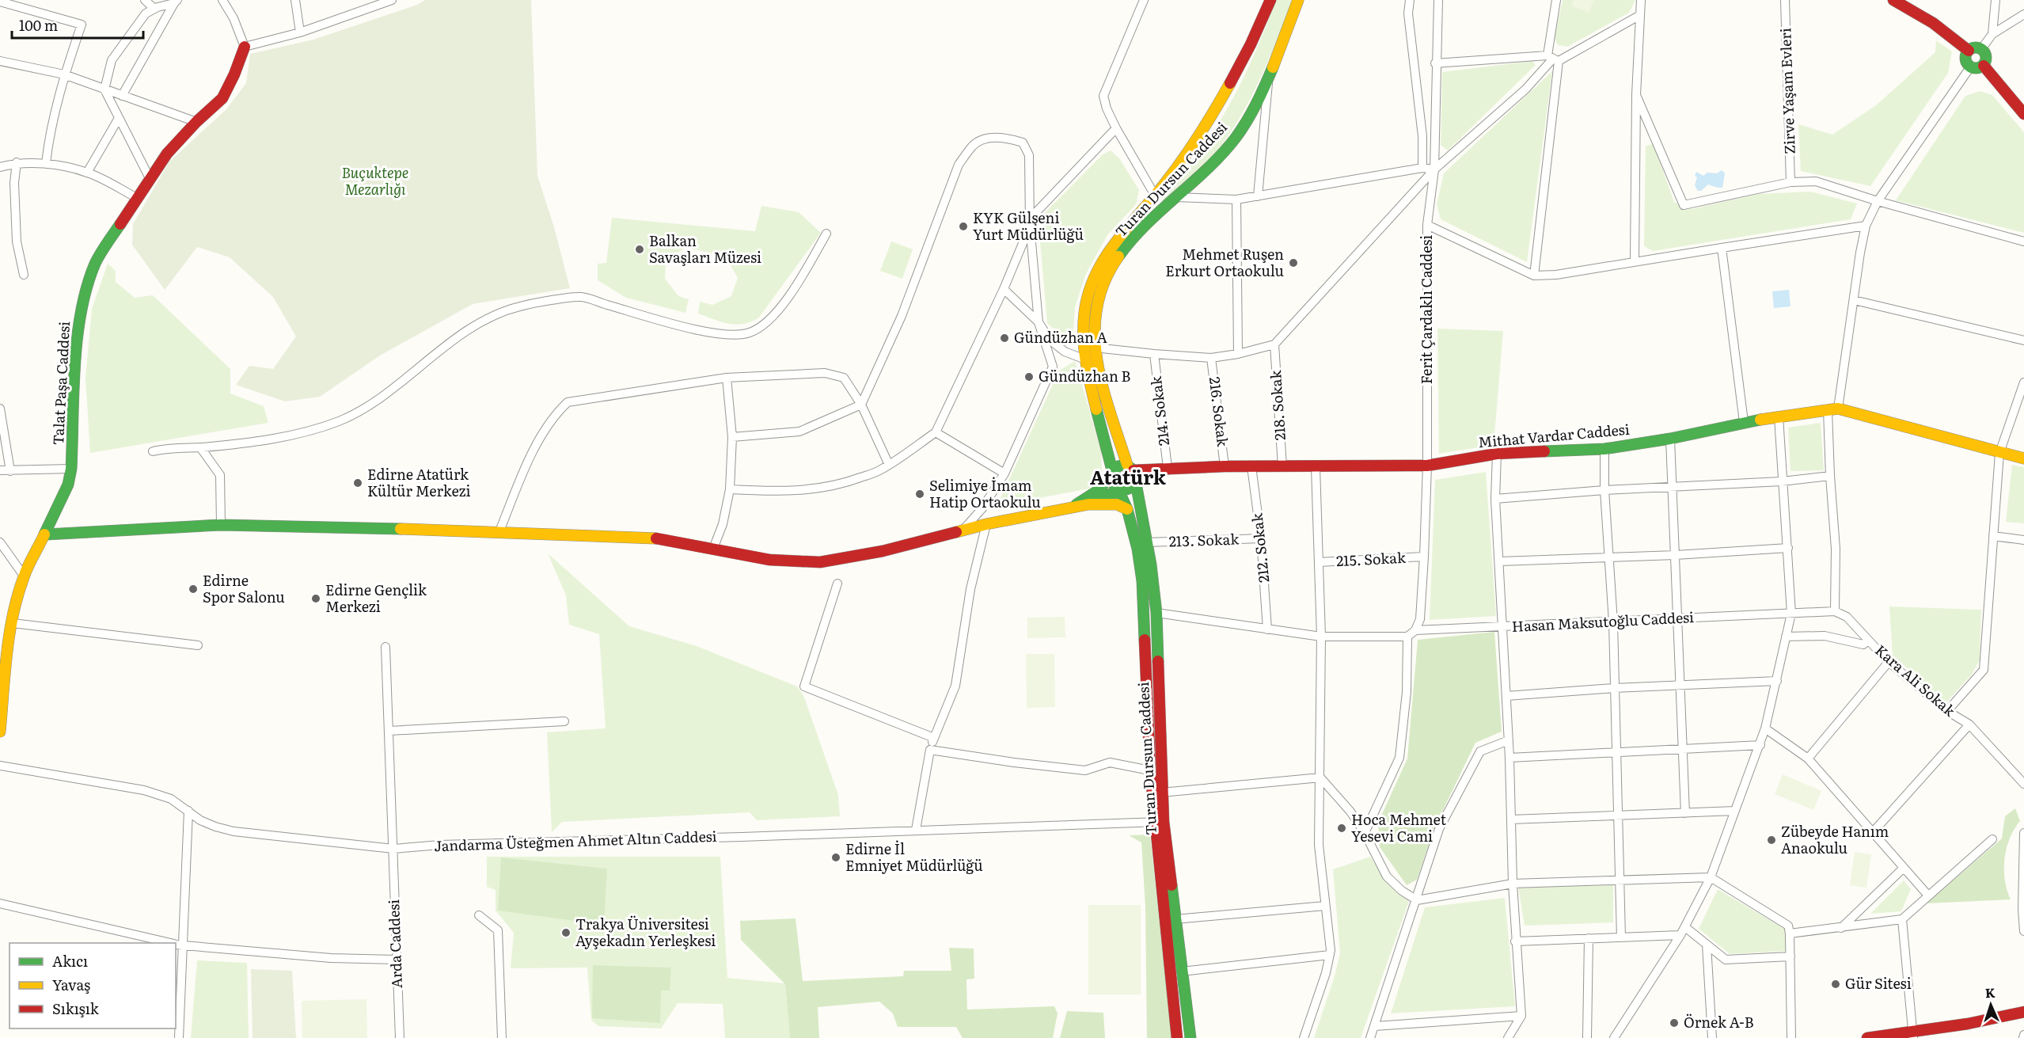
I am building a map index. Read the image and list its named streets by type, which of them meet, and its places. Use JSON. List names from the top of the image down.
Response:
{
  "streets": {
    "main road": ["Turan Dursun Caddesi", "Talat Paşa Caddesi", "Mithat Vardar Caddesi"],
    "street": [
      "Zirve Yaşam Evleri",
      "Ferit Çardaklı Caddesi",
      "218. Sokak",
      "214. Sokak",
      "216. Sokak",
      "213. Sokak",
      "212. Sokak",
      "215. Sokak",
      "Hasan Maksutoğlu Caddesi",
      "Kara Ali Sokak",
      "Jandarma Üsteğmen Ahmet Altın Caddesi",
      "Arda Caddesi"
    ]
  },
  "crossings": [
    ["Turan Dursun Caddesi", "Mithat Vardar Caddesi"],
    ["Turan Dursun Caddesi", "213. Sokak"],
    ["Turan Dursun Caddesi", "Jandarma Üsteğmen Ahmet Altın Caddesi"],
    ["Ferit Çardaklı Caddesi", "Mithat Vardar Caddesi"],
    ["Ferit Çardaklı Caddesi", "215. Sokak"],
    ["Ferit Çardaklı Caddesi", "Hasan Maksutoğlu Caddesi"],
    ["218. Sokak", "Mithat Vardar Caddesi"],
    ["214. Sokak", "Mithat Vardar Caddesi"],
    ["216. Sokak", "Mithat Vardar Caddesi"],
    ["Mithat Vardar Caddesi", "212. Sokak"],
    ["213. Sokak", "212. Sokak"],
    ["Jandarma Üsteğmen Ahmet Altın Caddesi", "Arda Caddesi"]
  ],
  "districts": ["Atatürk"],
  "parks": ["Buçuktepe Mezarlığı"],
  "places": [
    "KYK Gülşeni Yurt Müdürlüğü",
    "Balkan Savaşları Müzesi",
    "Mehmet Ruşen Erkurt Ortaokulu",
    "Gündüzhan A",
    "Gündüzhan B",
    "Edirne Atatürk Kültür Merkezi",
    "Selimiye İmam Hatip Ortaokulu",
    "Edirne Spor Salonu",
    "Edirne Gençlik Merkezi",
    "Hoca Mehmet Yesevi Cami",
    "Zübeyde Hanım Anaokulu",
    "Edirne İl Emniyet Müdürlüğü",
    "Trakya Üniversitesi Ayşekadın Yerleşkesi",
    "Gür Sitesi",
    "Örnek A-B"
  ],
  "legend": ["Akıcı", "Yavaş", "Sıkışık"],
  "scale_bar": "100 m",
  "north": "top"
}
